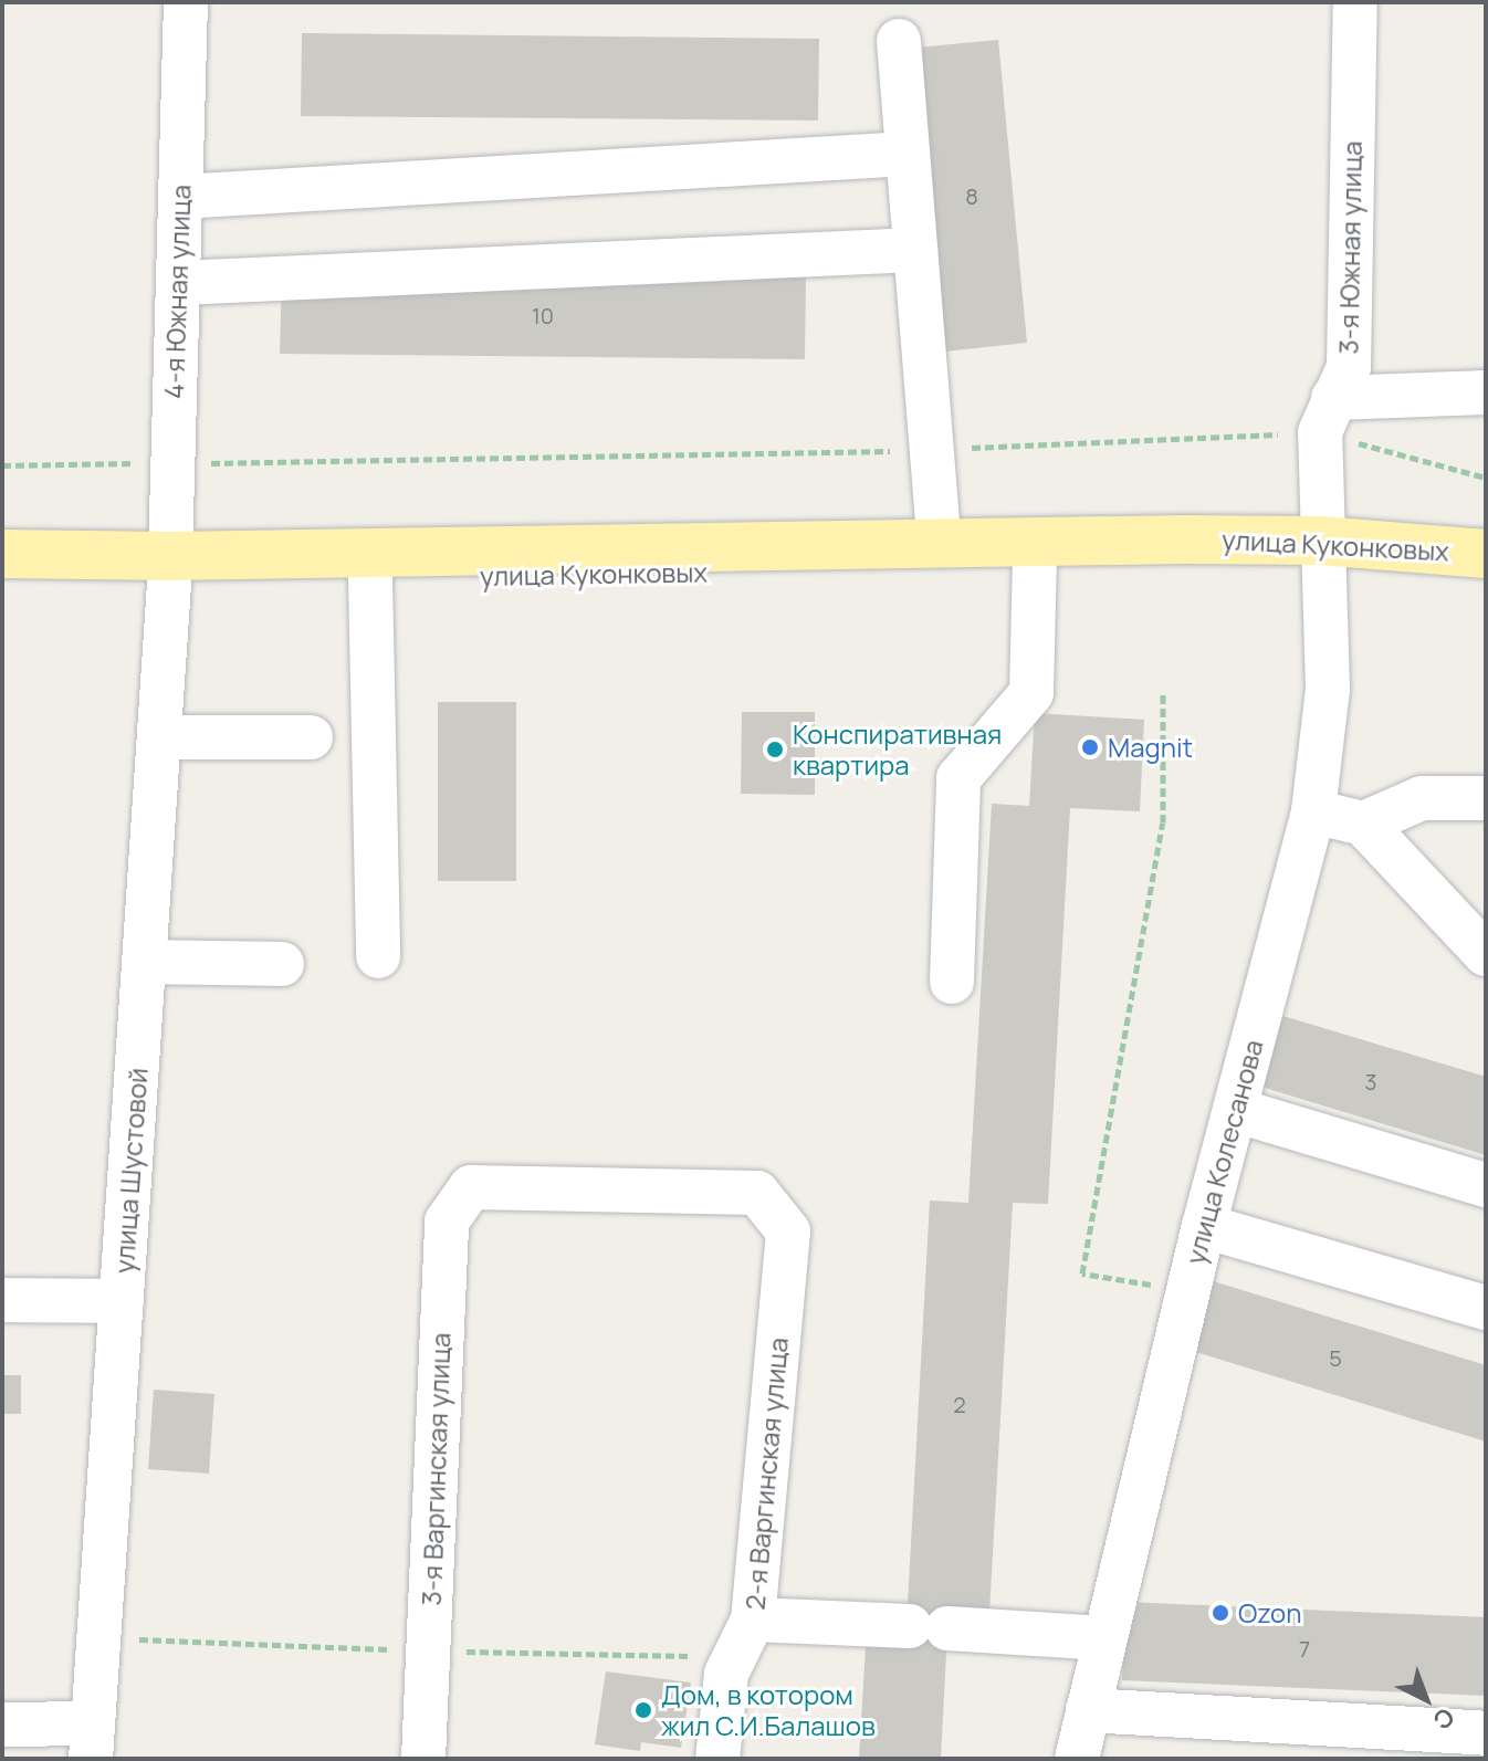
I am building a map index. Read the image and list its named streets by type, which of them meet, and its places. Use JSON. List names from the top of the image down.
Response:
{
  "streets": {
    "main road": ["улица Куконковых"],
    "street": [
      "3-я Южная улица",
      "4-я Южная улица",
      "улица Колесанова",
      "улица Шустовой",
      "3-я Варгинская улица",
      "2-я Варгинская улица"
    ]
  },
  "crossings": [
    ["3-я Южная улица", "улица Куконковых"],
    ["3-я Южная улица", "улица Колесанова"],
    ["4-я Южная улица", "улица Куконковых"],
    ["4-я Южная улица", "улица Шустовой"],
    ["улица Куконковых", "улица Колесанова"],
    ["улица Куконковых", "улица Шустовой"],
    ["3-я Варгинская улица", "2-я Варгинская улица"]
  ],
  "places": [
    "Magnit",
    "Конспиративная квартира",
    "Ozon",
    "Дом, в котором жил С.И.Балашов"
  ],
  "house_numbers": [
    "8",
    "10",
    "3",
    "5",
    "2",
    "7"
  ],
  "north": "bottom right"
}
